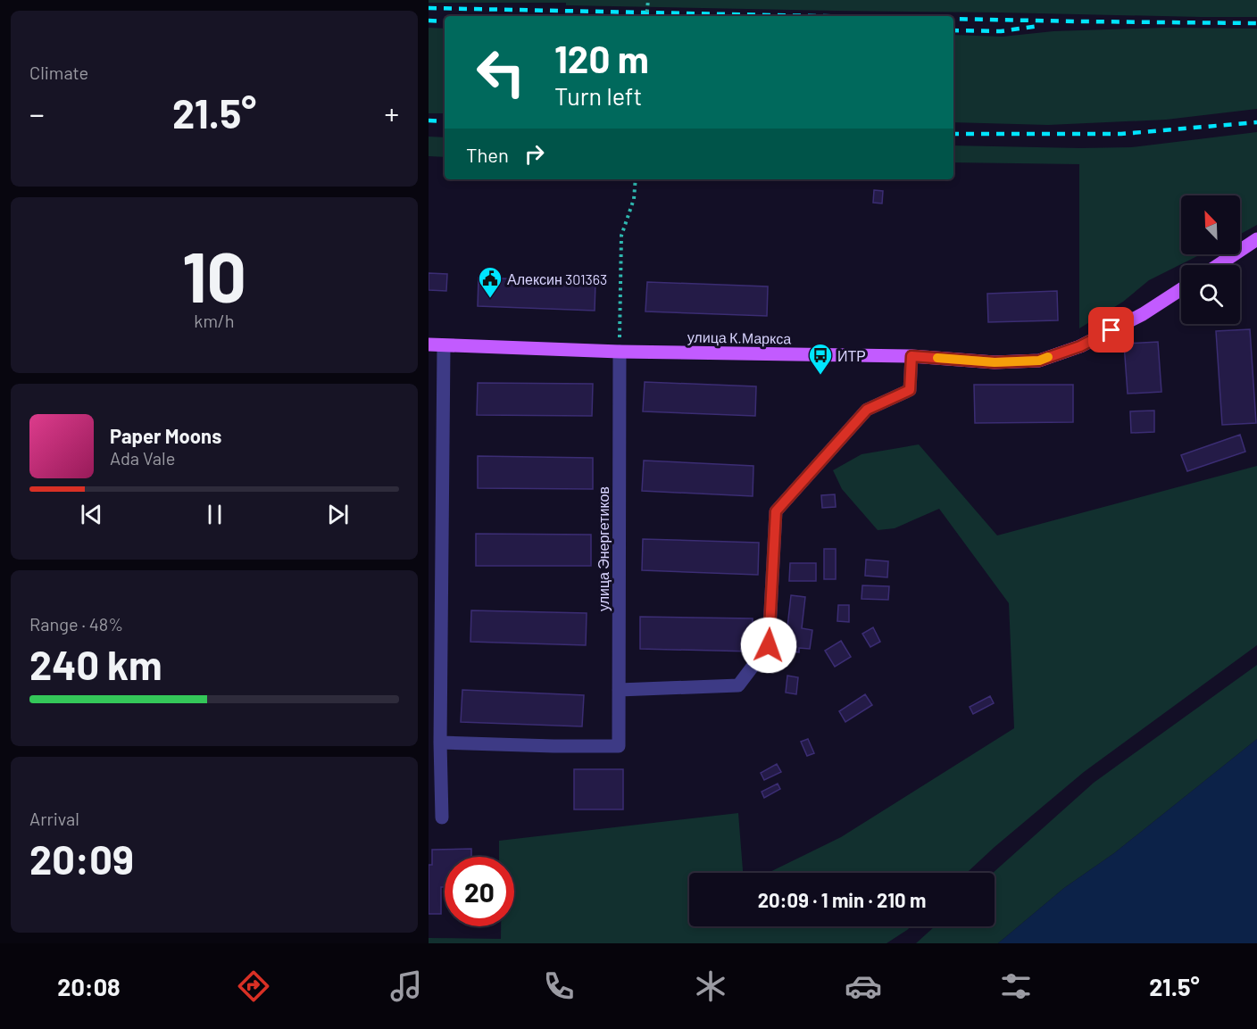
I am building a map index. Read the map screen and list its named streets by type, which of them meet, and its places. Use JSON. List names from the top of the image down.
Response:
{
  "streets": {
    "main road": ["улица К.Маркса"],
    "street": ["улица Энергетиков"]
  },
  "crossings": [
    ["улица К.Маркса", "улица Энергетиков"]
  ],
  "places": {
    "public building": ["Алексин 301363"],
    "bus stop": ["ИТР"]
  },
  "north": "top left",
  "page": {
    "tile": [
      "Climate",
      ["10", "km/h"],
      ["Range · 48%", "240 km"],
      ["Arrival", "20:09"]
    ],
    "turn": ["120 m", "Turn left"],
    "heat": ["−", "21.5°", "+"],
    "then": "Then",
    "song": ["Paper Moons", "Ada Vale"],
    "limit": "20",
    "trip": "20:09 · 1 min · 210 m",
    "tabs": ["20:08", "21.5°"]
  }
}
